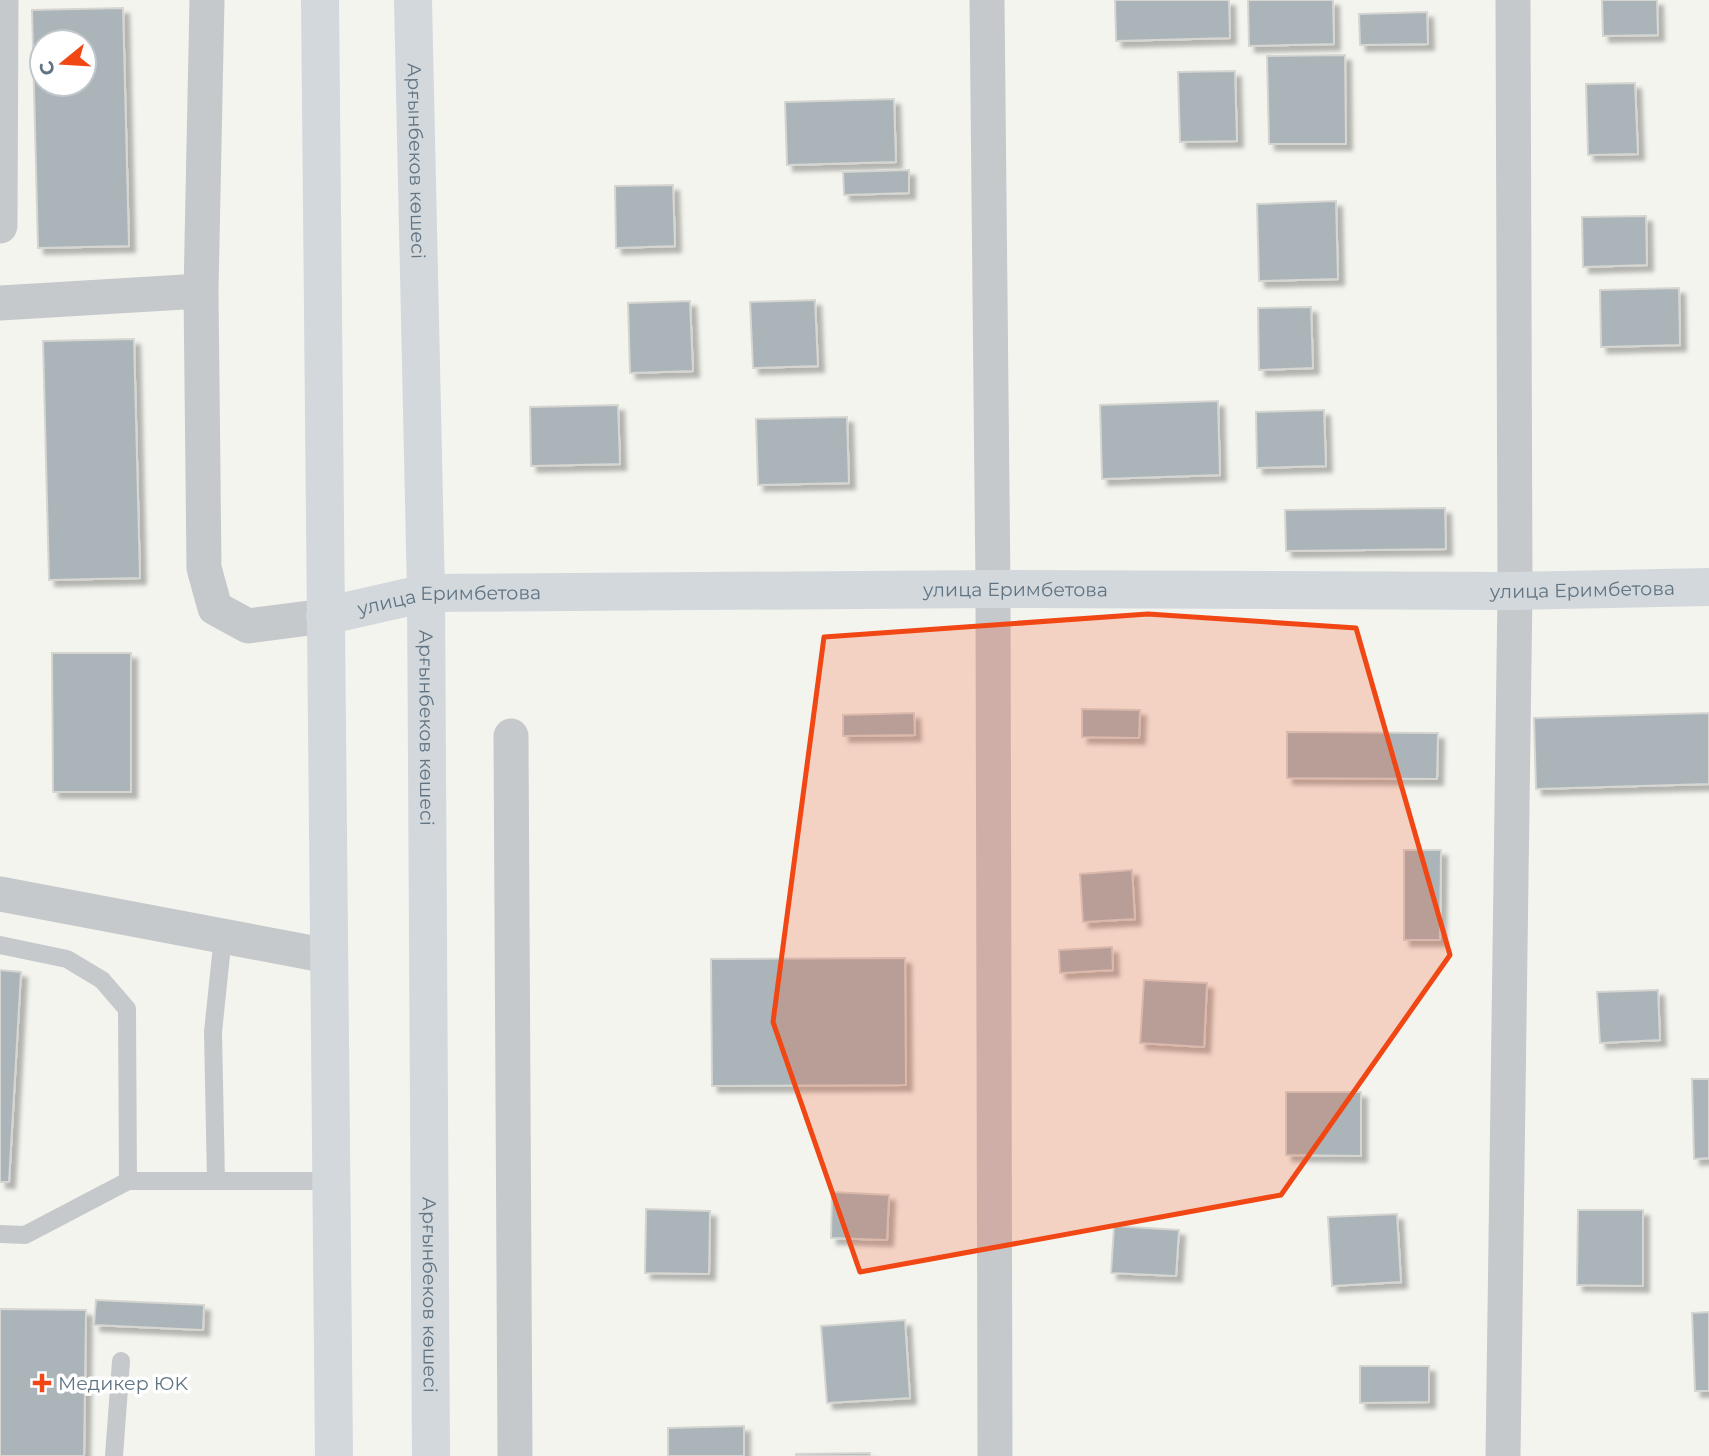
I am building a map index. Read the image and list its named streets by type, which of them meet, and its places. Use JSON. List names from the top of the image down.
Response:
{
  "streets": {
    "main road": ["Арғынбеков көшесі", "улица Еримбетова"]
  },
  "crossings": [
    ["Арғынбеков көшесі", "улица Еримбетова"]
  ],
  "places": {
    "health": ["Медикер ЮK"]
  },
  "north": "left"
}
